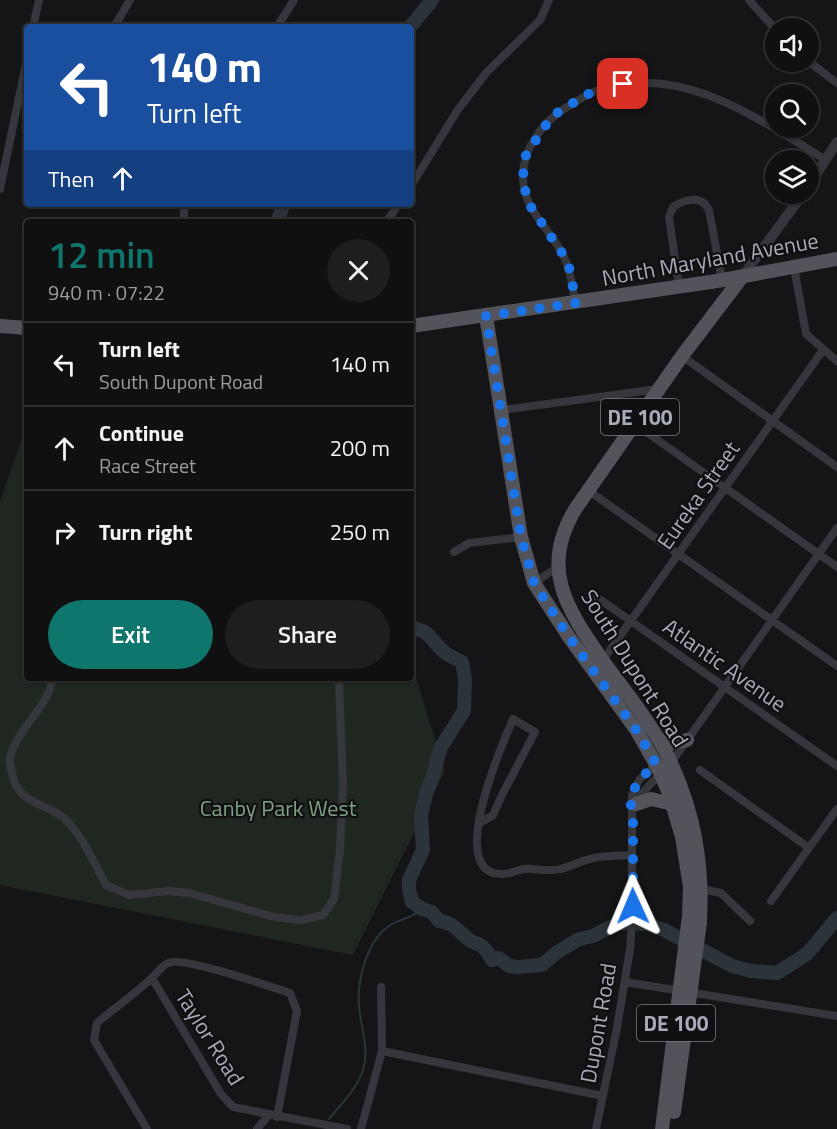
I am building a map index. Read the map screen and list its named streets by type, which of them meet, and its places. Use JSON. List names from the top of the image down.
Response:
{
  "streets": {
    "main road": ["North Maryland Avenue", "DE 100", "South Dupont Road"],
    "street": [
      "Eureka Street",
      "Atlantic Avenue",
      "Dupont Road",
      "Taylor Road"
    ]
  },
  "crossings": [
    ["North Maryland Avenue", "DE 100"],
    ["North Maryland Avenue", "South Dupont Road"],
    ["DE 100", "South Dupont Road"],
    ["Eureka Street", "Atlantic Avenue"],
    ["Eureka Street", "South Dupont Road"],
    ["Atlantic Avenue", "Dupont Road"],
    ["South Dupont Road", "Dupont Road"]
  ],
  "parks": ["Canby Park West"],
  "page": {
    "turn": ["140 m", "Turn left"],
    "then": "Then",
    "heading": ["12 min", "940 m · 07:22"],
    "list": [
      {
        "name": "Turn left",
        "note": "South Dupont Road",
        "value": "140 m"
      },
      {
        "name": "Continue",
        "note": "Race Street",
        "value": "200 m"
      },
      {
        "name": "Turn right",
        "value": "250 m"
      }
    ],
    "buttons": ["Exit", "Share"]
  }
}
